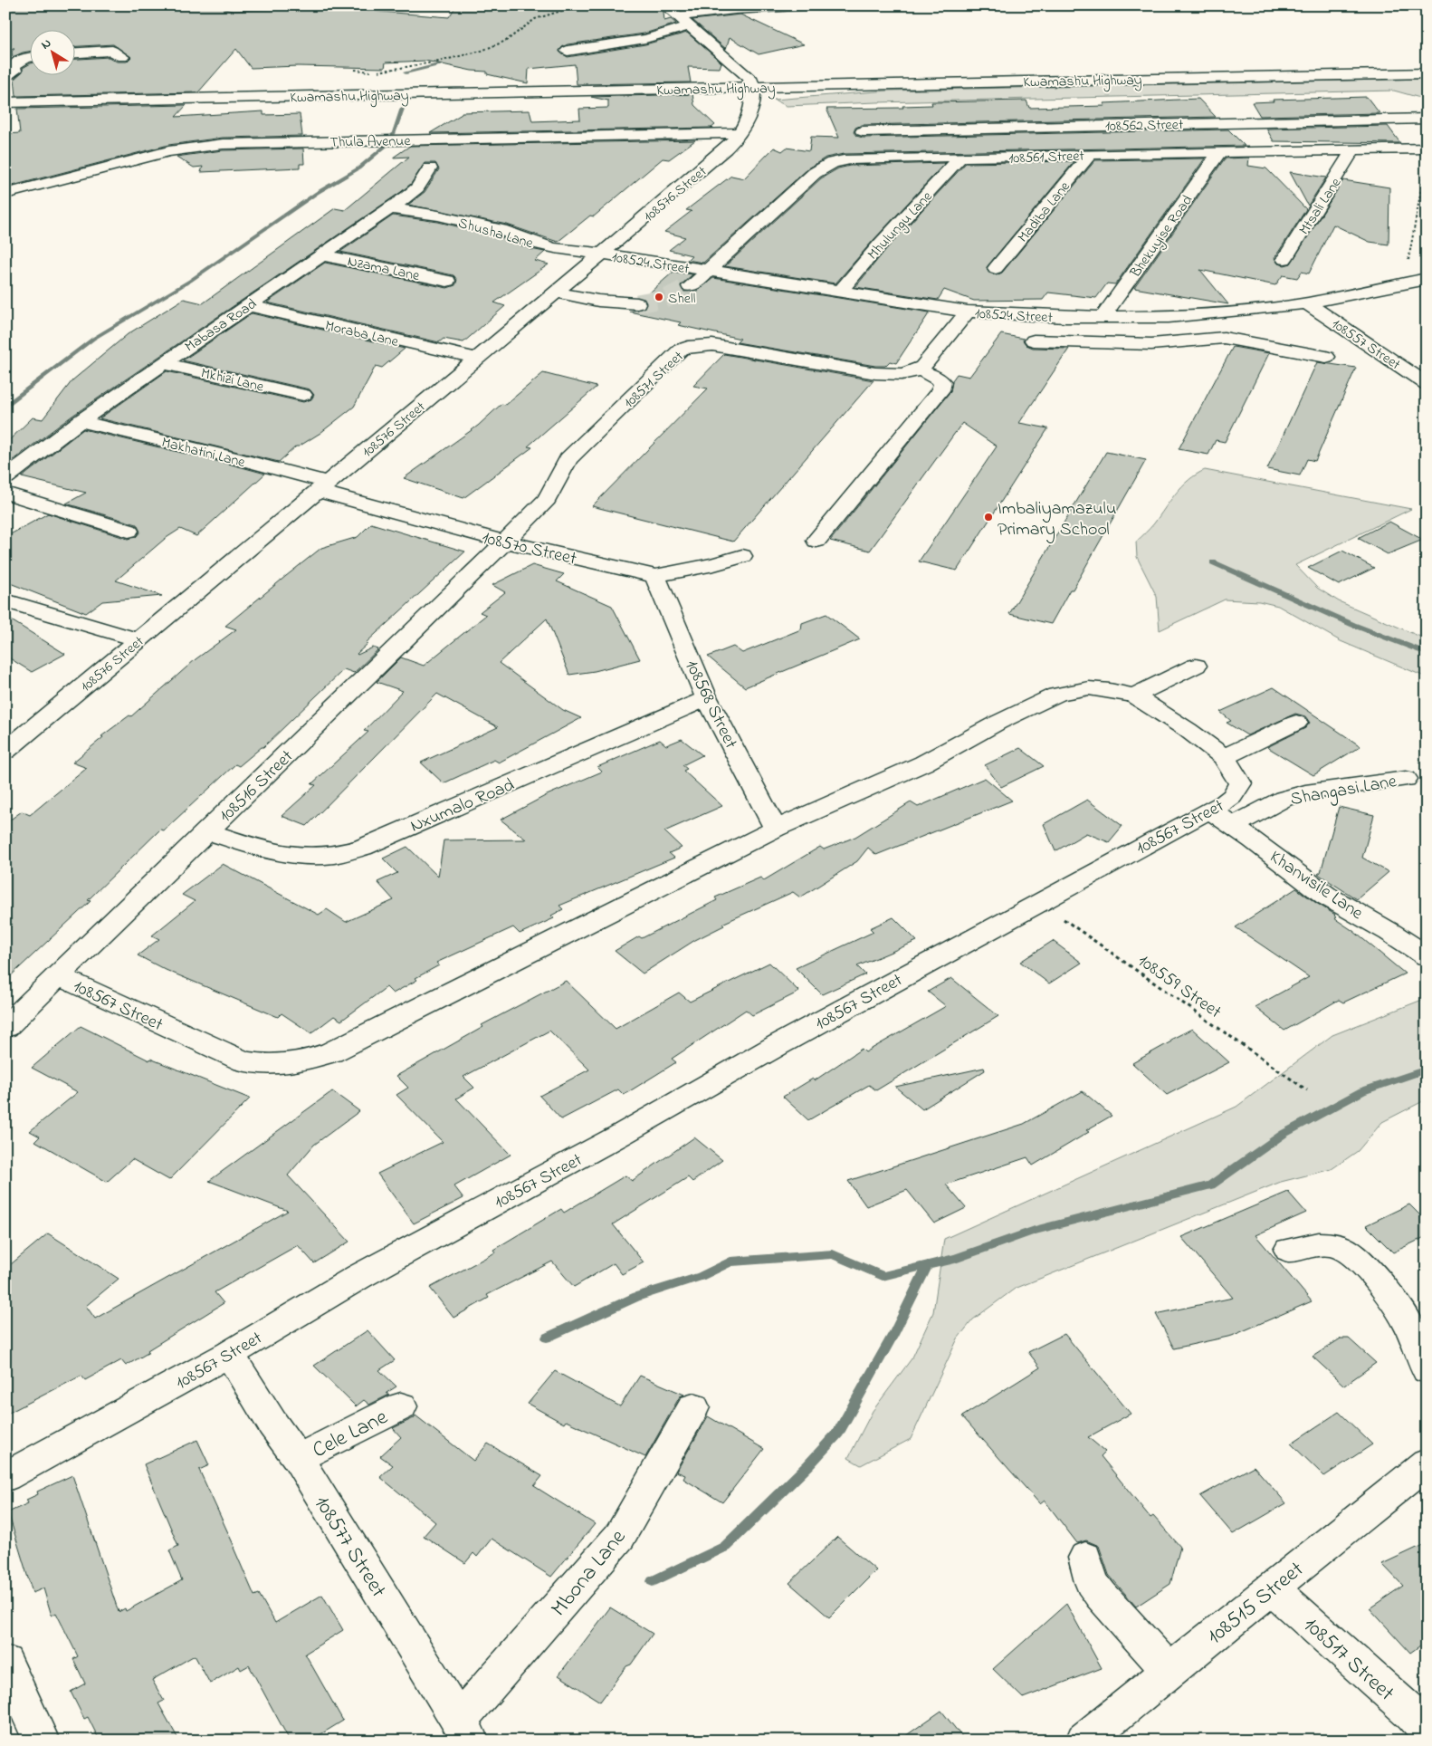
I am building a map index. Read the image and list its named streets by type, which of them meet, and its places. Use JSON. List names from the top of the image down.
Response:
{
  "streets": {
    "street": [
      "Kwamashu Highway",
      "108562 Street",
      "Thula Avenue",
      "108561 Street",
      "108576 Street",
      "Mtsali Lane",
      "Madiba Lane",
      "Mhulungu Lane",
      "Shusha Lane",
      "Bhekuyise Road",
      "108524 Street",
      "Nzama Lane",
      "Mabasa Road",
      "Moraba Lane",
      "108557 Street",
      "Mkhizi Lane",
      "108571 Street",
      "Makhatini Lane",
      "108570 Street",
      "108568 Street",
      "108516 Street",
      "Shangasi Lane",
      "Nxumalo Road",
      "108567 Street",
      "Khanvisile Lane",
      "Cele Lane",
      "108577 Street",
      "Mbona Lane",
      "108515 Street",
      "108517 Street"
    ],
    "path": ["108559 Street"]
  },
  "crossings": [
    ["Kwamashu Highway", "108576 Street"],
    ["Thula Avenue", "108576 Street"],
    ["108561 Street", "Mtsali Lane"],
    ["108561 Street", "Madiba Lane"],
    ["108561 Street", "Mhulungu Lane"],
    ["108561 Street", "Bhekuyise Road"],
    ["108561 Street", "108524 Street"],
    ["108576 Street", "Shusha Lane"],
    ["108576 Street", "108524 Street"],
    ["108576 Street", "Moraba Lane"],
    ["108576 Street", "Makhatini Lane"],
    ["108576 Street", "108570 Street"],
    ["Mhulungu Lane", "108524 Street"],
    ["Shusha Lane", "108524 Street"],
    ["Shusha Lane", "Mabasa Road"],
    ["Bhekuyise Road", "108524 Street"],
    ["108524 Street", "108557 Street"],
    ["Nzama Lane", "Mabasa Road"],
    ["Mabasa Road", "Moraba Lane"],
    ["Mabasa Road", "Mkhizi Lane"],
    ["Mabasa Road", "Makhatini Lane"],
    ["108571 Street", "108570 Street"],
    ["108571 Street", "108516 Street"],
    ["Makhatini Lane", "108570 Street"],
    ["108570 Street", "108568 Street"],
    ["108570 Street", "108516 Street"],
    ["108568 Street", "Nxumalo Road"],
    ["108568 Street", "108567 Street"],
    ["108516 Street", "Nxumalo Road"],
    ["108516 Street", "108567 Street"],
    ["Shangasi Lane", "Khanvisile Lane"],
    ["108567 Street", "Khanvisile Lane"],
    ["108567 Street", "108559 Street"],
    ["108567 Street", "108577 Street"],
    ["Cele Lane", "108577 Street"],
    ["108577 Street", "Mbona Lane"],
    ["108515 Street", "108517 Street"]
  ],
  "places": ["Shell", "Imbaliyamazulu Primary School"],
  "north": "top left"
}
